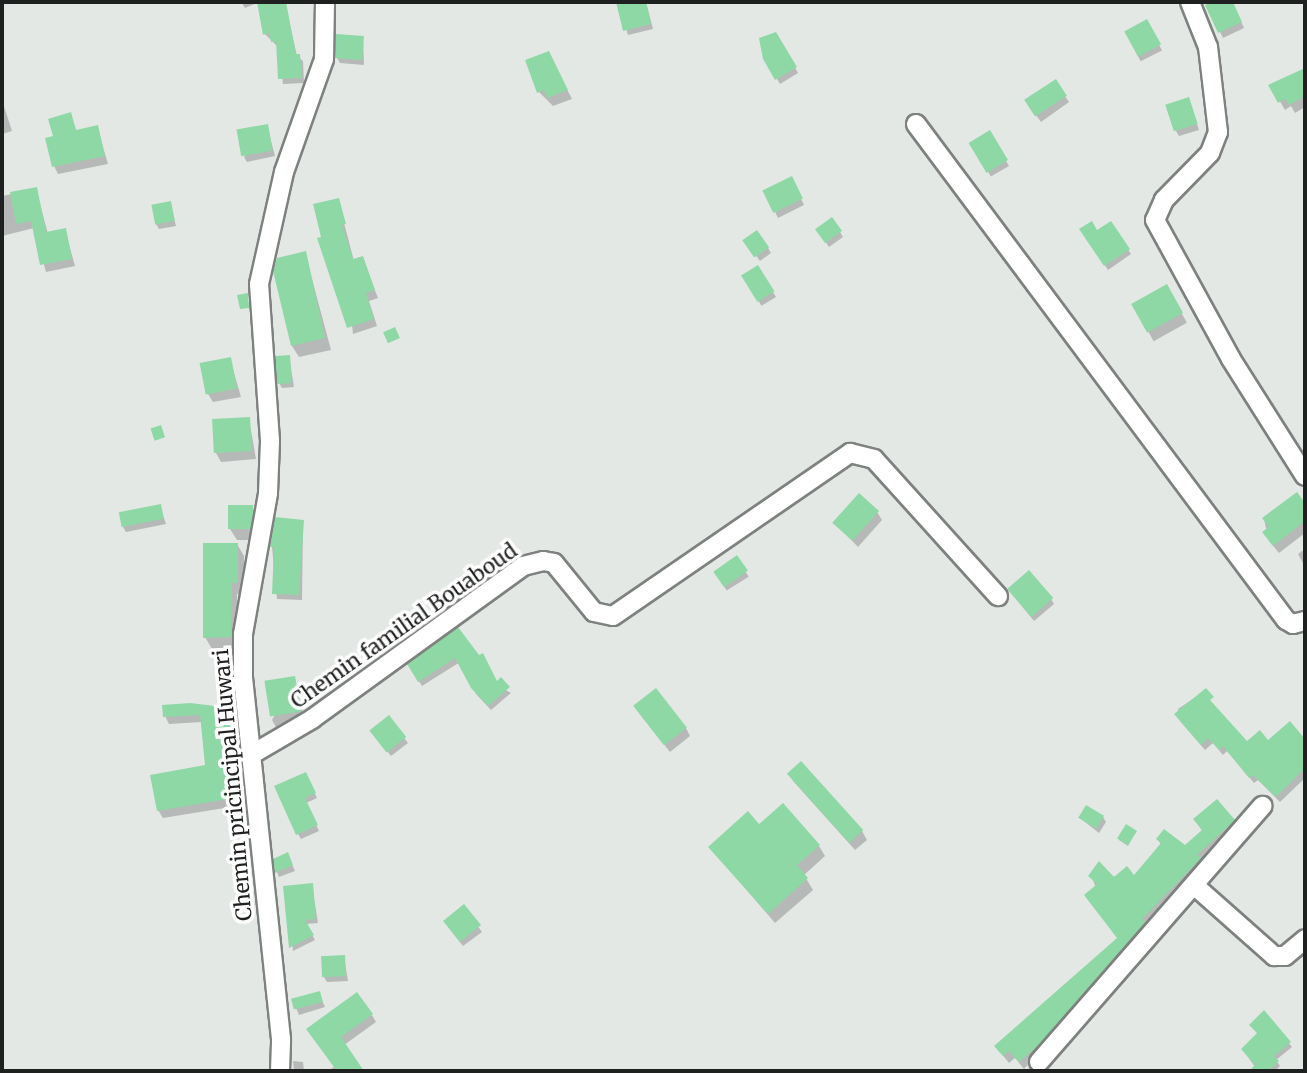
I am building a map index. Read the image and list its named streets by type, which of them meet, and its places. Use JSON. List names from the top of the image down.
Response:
{
  "streets": {
    "street": ["Chemin familial Bouaboud", "Chemin pricincipal Huwari"]
  },
  "crossings": [
    ["Chemin familial Bouaboud", "Chemin pricincipal Huwari"]
  ]
}
